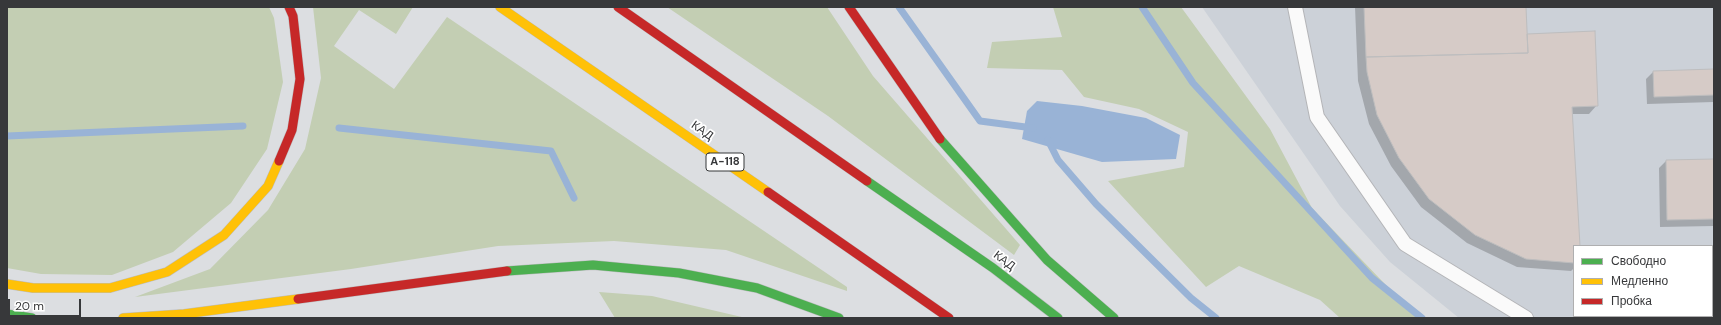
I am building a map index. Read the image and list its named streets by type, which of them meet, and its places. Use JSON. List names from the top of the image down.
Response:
{
  "streets": {
    "main road": ["КАД", "А-118"]
  },
  "legend": ["Свободно", "Медленно", "Пробка"],
  "scale_bar": "20 m"
}
